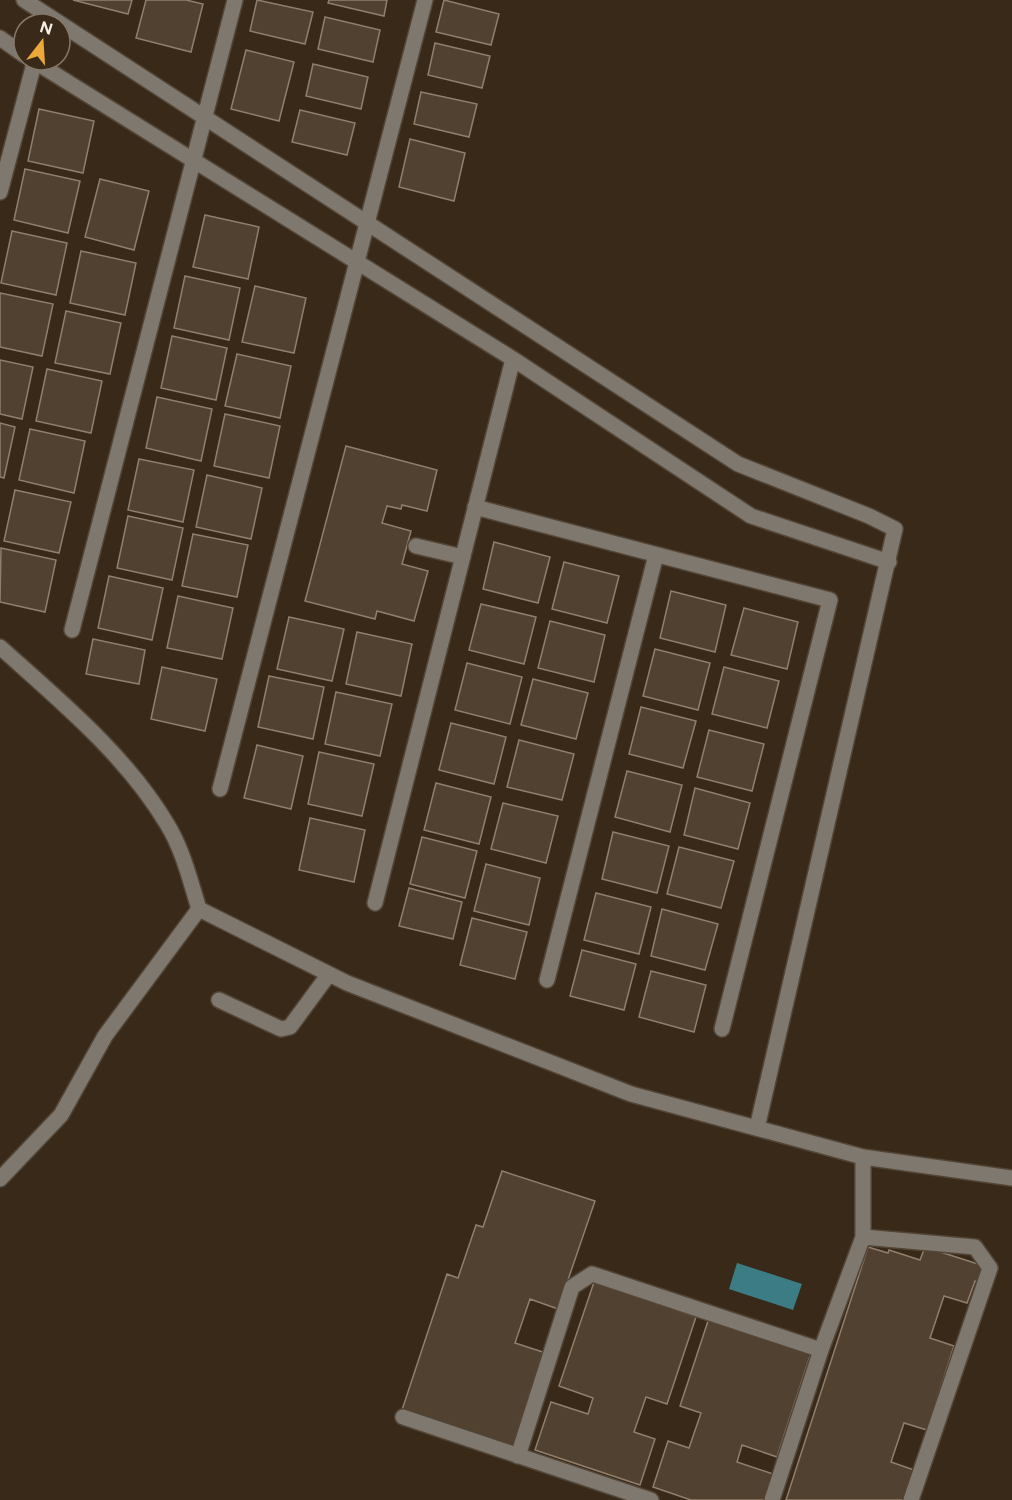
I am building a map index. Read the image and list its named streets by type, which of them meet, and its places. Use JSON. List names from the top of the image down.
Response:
{
  "north": "top"
}
